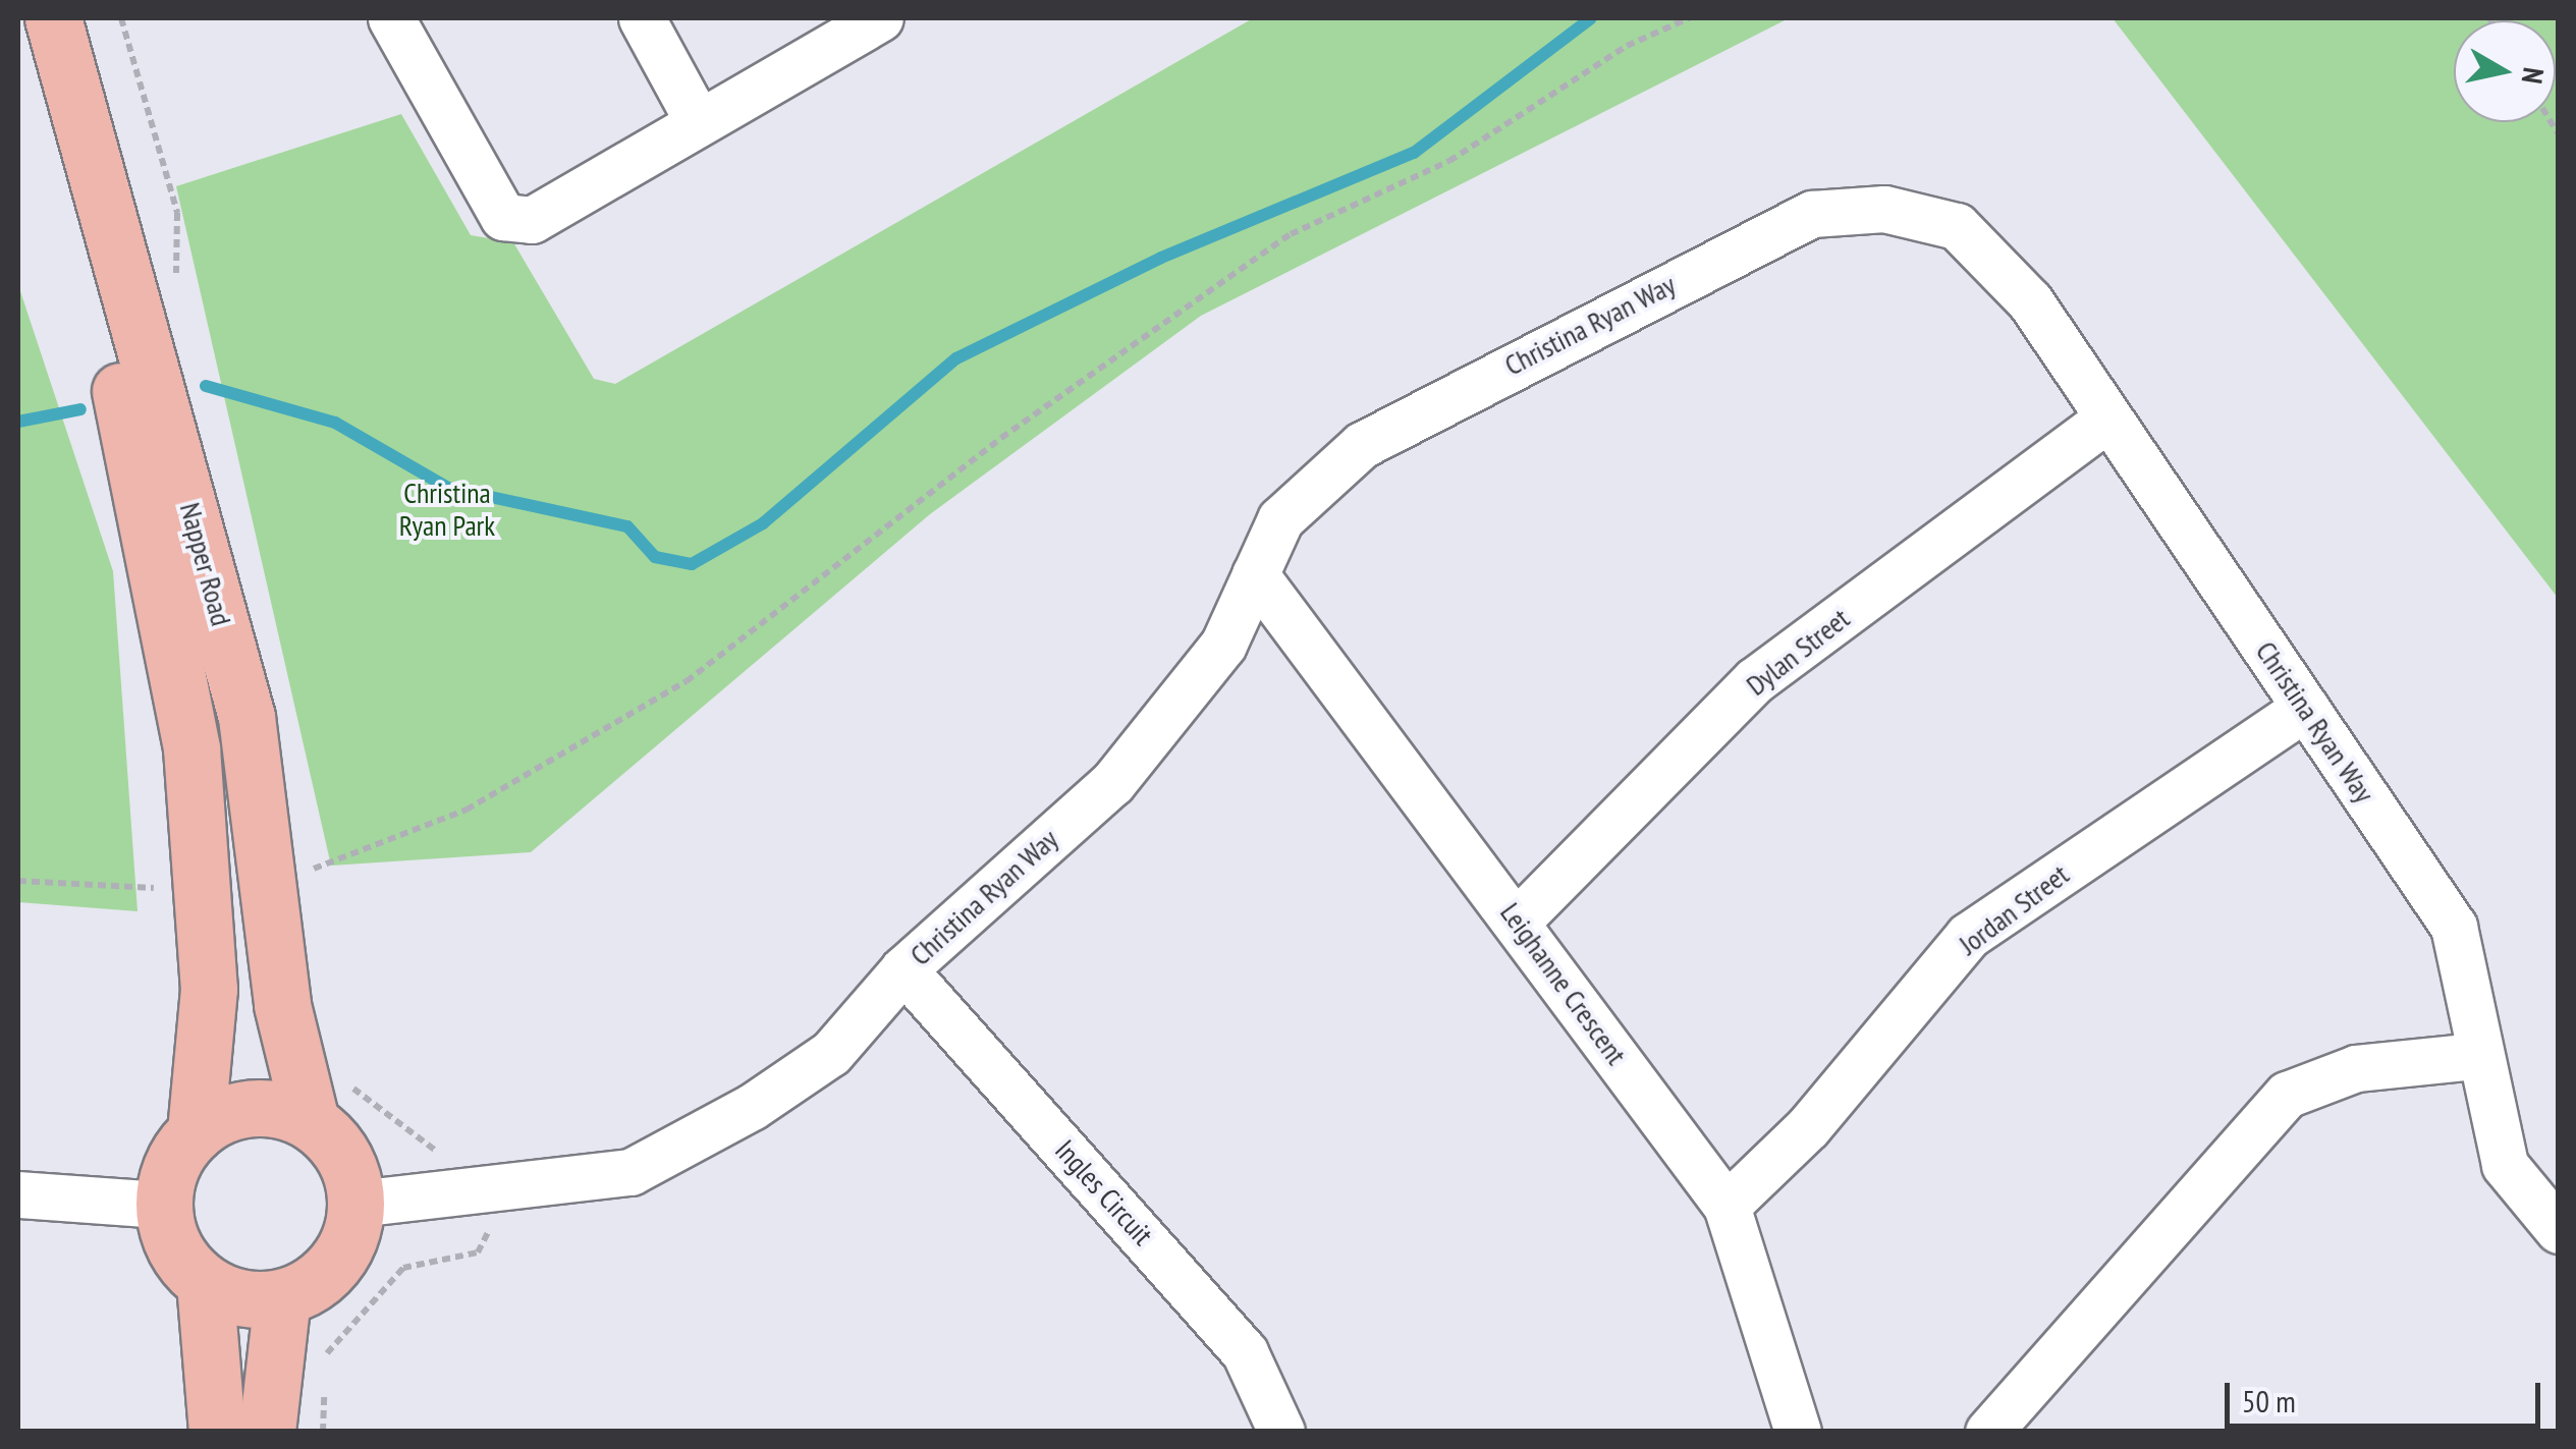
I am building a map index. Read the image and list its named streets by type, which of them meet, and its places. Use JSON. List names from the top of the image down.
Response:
{
  "streets": {
    "main road": ["Napper Road"],
    "street": [
      "Christina Ryan Way",
      "Dylan Street",
      "Jordan Street",
      "Leighanne Crescent",
      "Ingles Circuit"
    ]
  },
  "crossings": [
    ["Christina Ryan Way", "Napper Road"],
    ["Christina Ryan Way", "Dylan Street"],
    ["Christina Ryan Way", "Jordan Street"],
    ["Christina Ryan Way", "Leighanne Crescent"],
    ["Christina Ryan Way", "Ingles Circuit"],
    ["Dylan Street", "Leighanne Crescent"],
    ["Jordan Street", "Leighanne Crescent"]
  ],
  "parks": ["Christina Ryan Park"],
  "scale_bar": "50 m",
  "north": "right"
}
